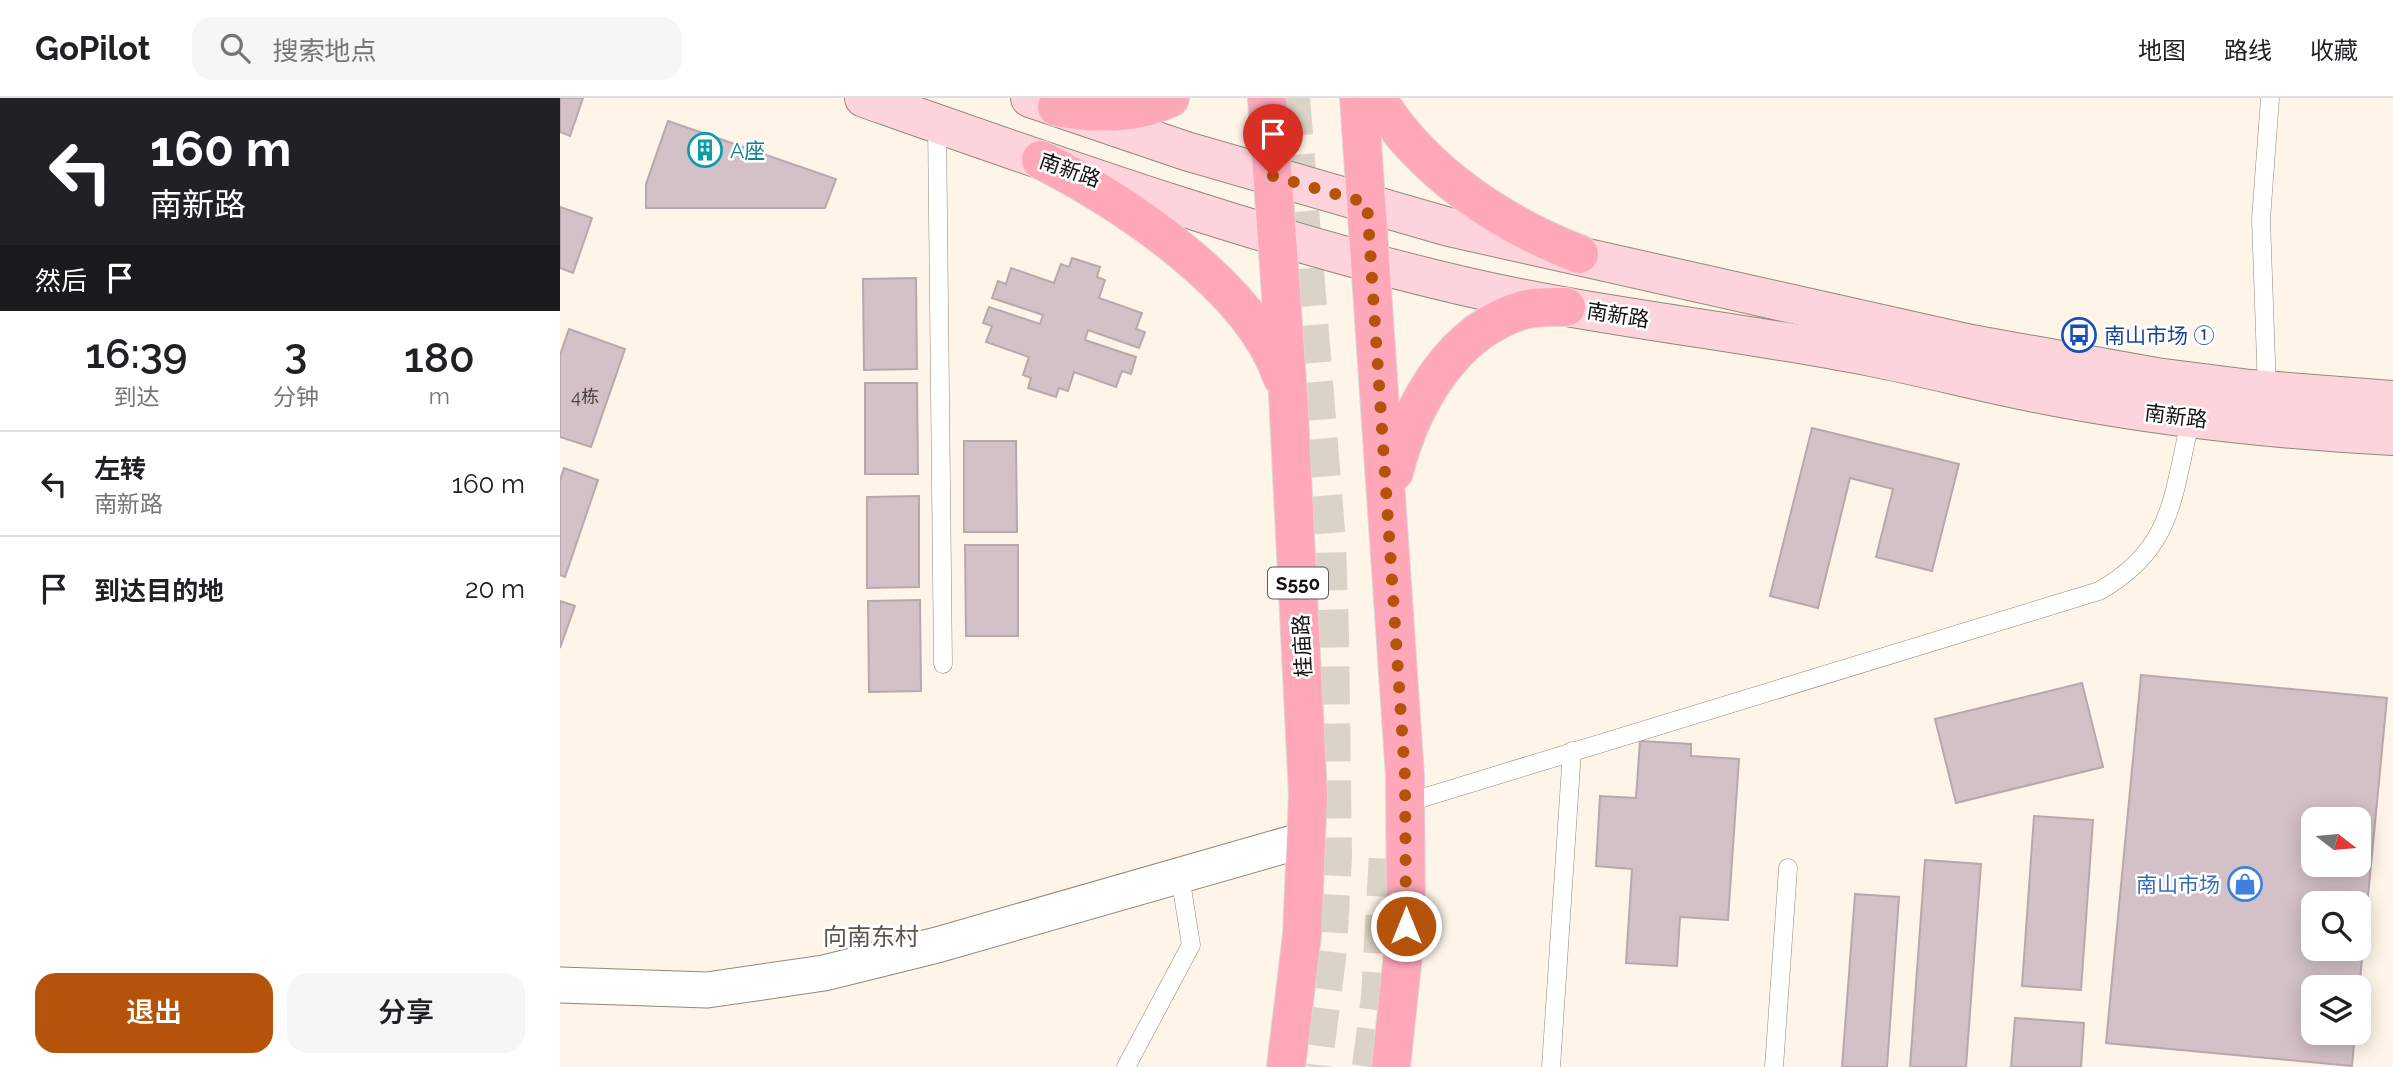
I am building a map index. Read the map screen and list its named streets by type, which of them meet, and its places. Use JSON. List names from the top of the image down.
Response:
{
  "streets": {
    "main road": ["南新路", "S550", "桂庙路"]
  },
  "crossings": [
    ["南新路", "桂庙路"]
  ],
  "districts": ["向南东村"],
  "places": {
    "building": ["A座"],
    "bus stop": ["南山市场 ①"],
    "shop": ["南山市场"]
  },
  "house_numbers": ["4栋"],
  "north": "right",
  "page": {
    "header": "GoPilot",
    "search": "搜索地点",
    "nav": ["地图", "路线", "收藏"],
    "turn": ["160 m", "南新路"],
    "then": "然后",
    "eta": [
      "16:39",
      "到达",
      "3",
      "分钟",
      "180",
      "m"
    ],
    "list": [
      {
        "name": "左转",
        "note": "南新路",
        "value": "160 m"
      },
      {
        "name": "到达目的地",
        "value": "20 m"
      }
    ],
    "buttons": ["退出", "分享"]
  }
}
